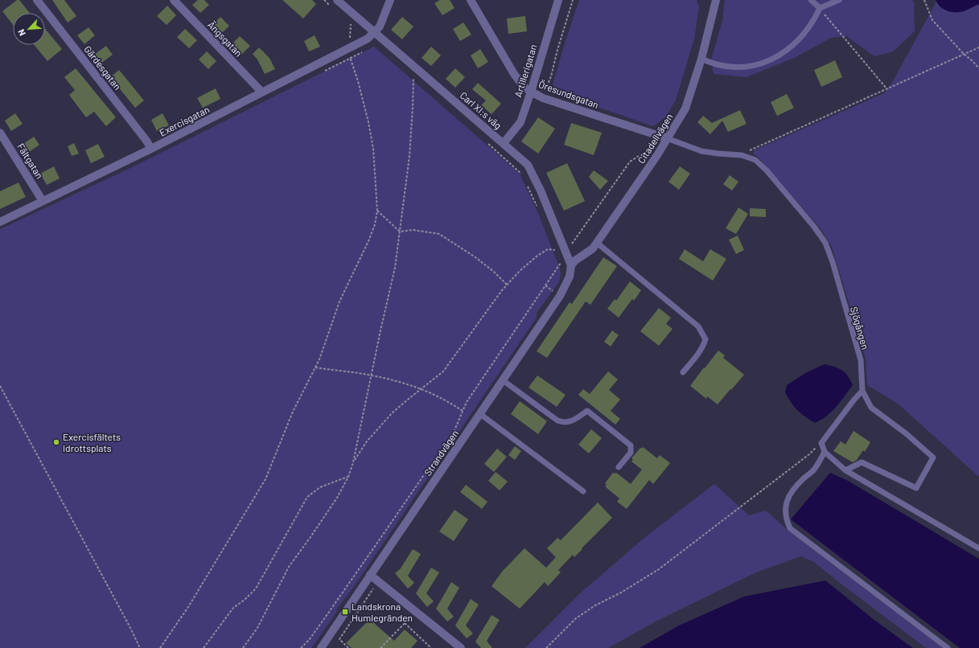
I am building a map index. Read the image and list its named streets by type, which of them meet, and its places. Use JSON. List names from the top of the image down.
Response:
{
  "streets": {
    "street": [
      "Ängsgatan",
      "Gärdesgatan",
      "Artillerigatan",
      "Öresundsgatan",
      "Carl XI:s väg",
      "Exercisgatan",
      "Citadellvägen",
      "Fältgatan",
      "Strandvägen"
    ],
    "lane": ["Sjögången"]
  },
  "crossings": [
    ["Ängsgatan", "Exercisgatan"],
    ["Gärdesgatan", "Exercisgatan"],
    ["Artillerigatan", "Öresundsgatan"],
    ["Artillerigatan", "Carl XI:s väg"],
    ["Öresundsgatan", "Citadellvägen"],
    ["Öresundsgatan", "Sjögången"],
    ["Carl XI:s väg", "Exercisgatan"],
    ["Carl XI:s väg", "Citadellvägen"],
    ["Carl XI:s väg", "Strandvägen"],
    ["Exercisgatan", "Fältgatan"],
    ["Citadellvägen", "Sjögången"],
    ["Citadellvägen", "Strandvägen"]
  ],
  "places": {
    "other": ["Exercisfältets Idrottsplats"],
    "transit": ["Landskrona Humlegränden"]
  },
  "north": "bottom left"
}
